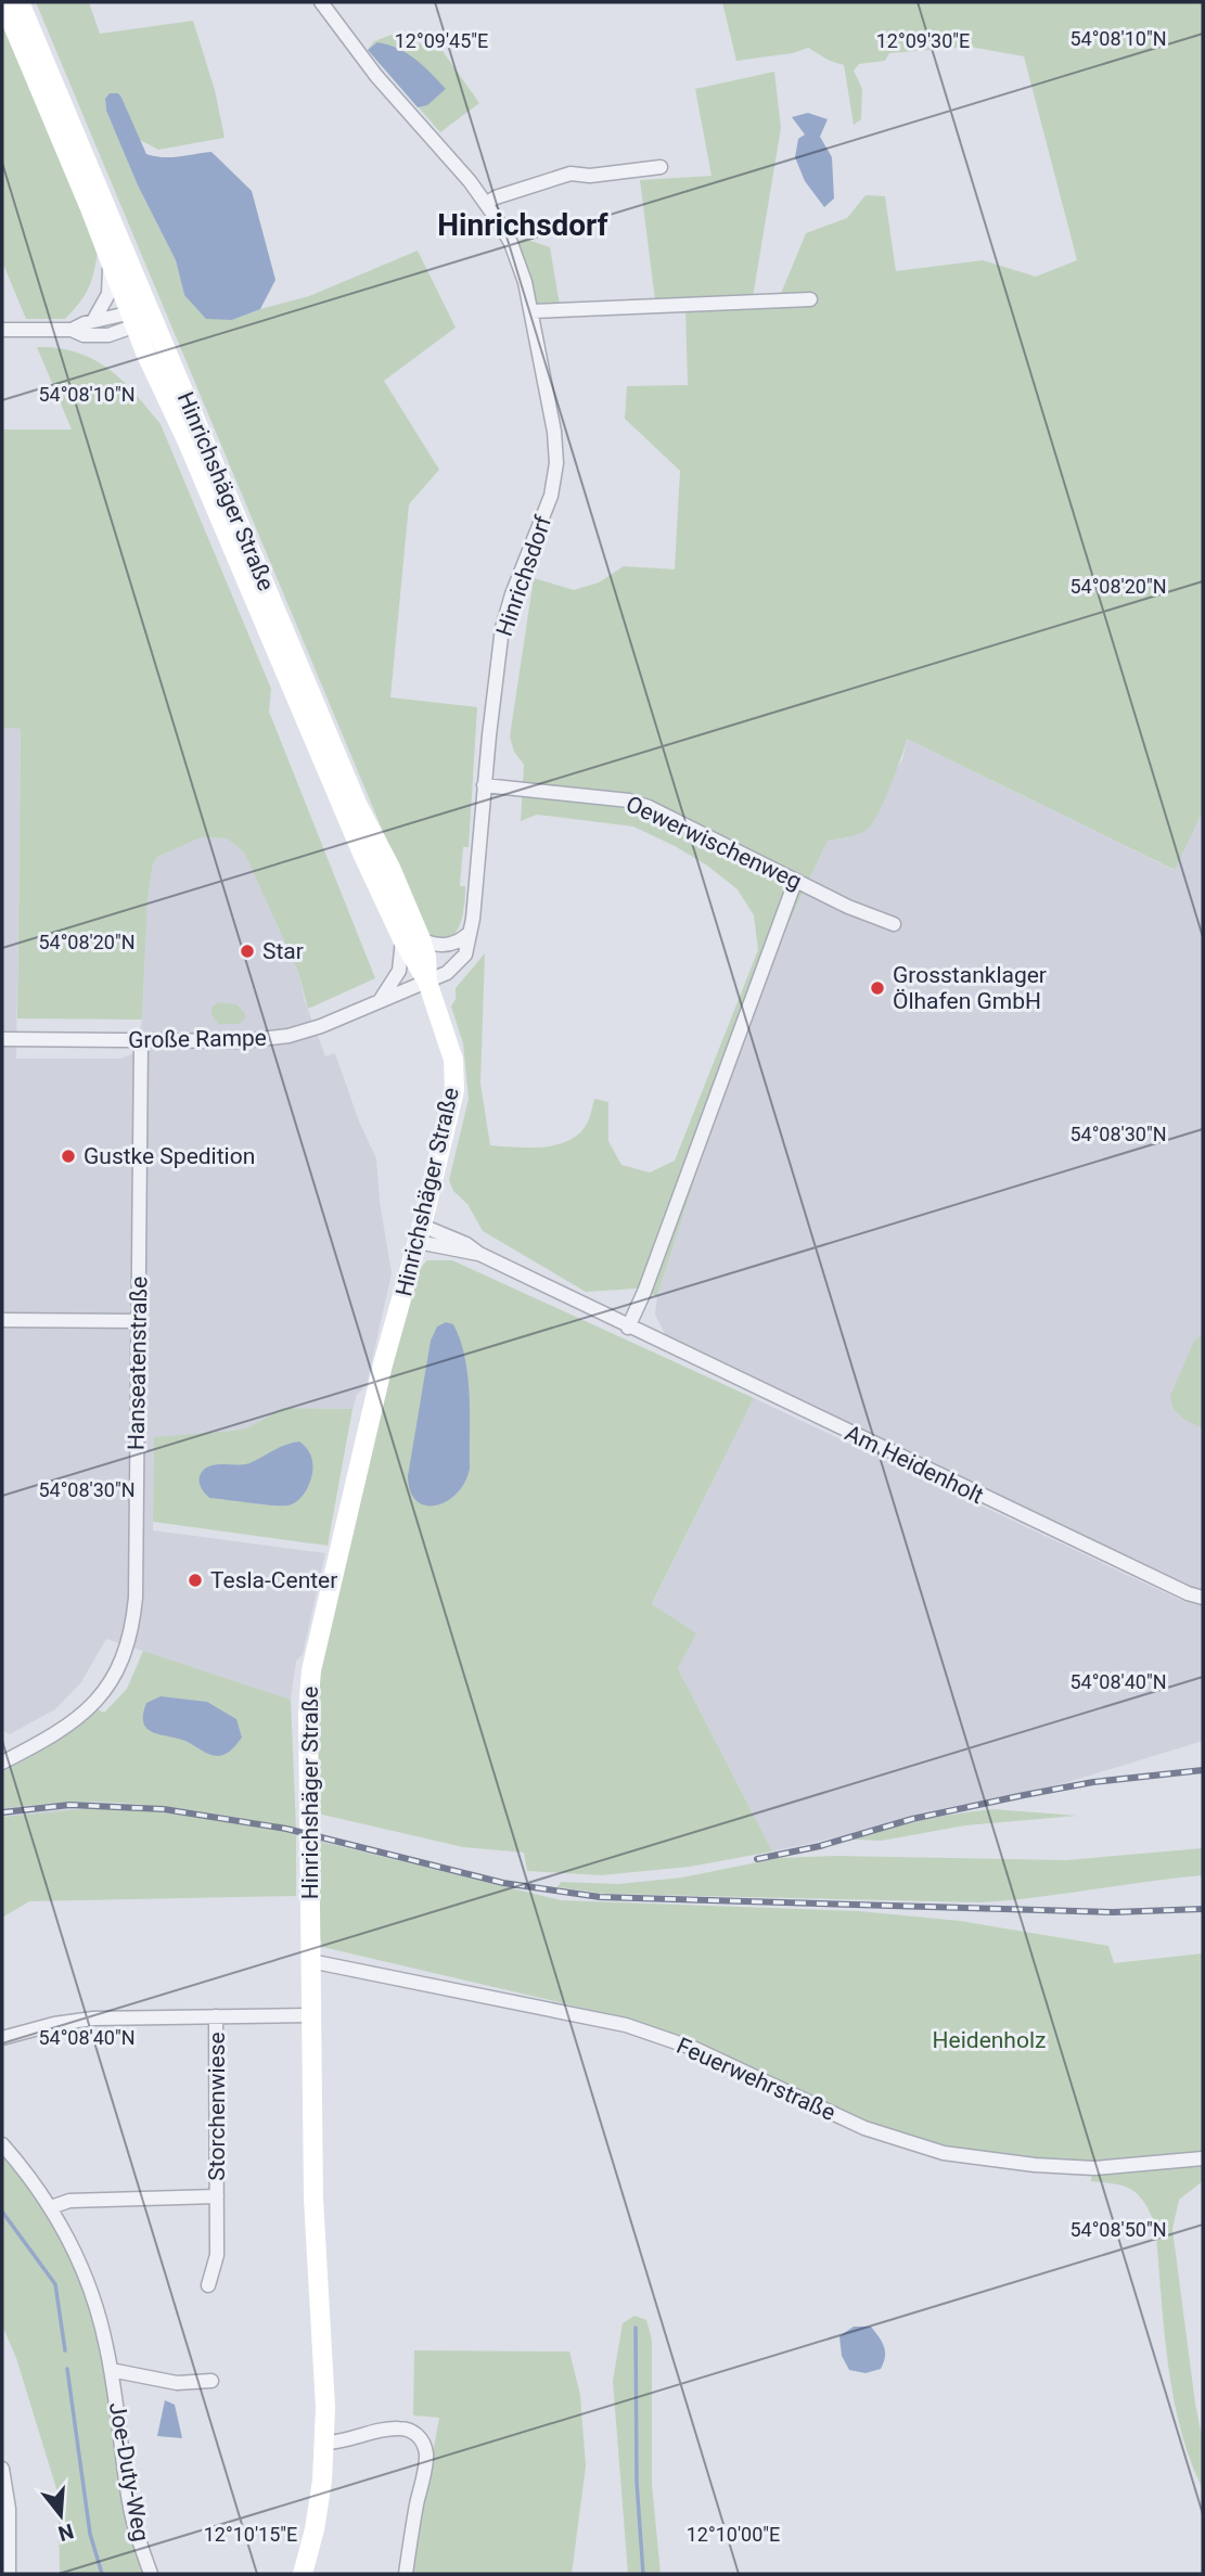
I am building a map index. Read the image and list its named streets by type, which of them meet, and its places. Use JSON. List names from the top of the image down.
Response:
{
  "streets": {
    "main road": ["Hinrichshäger Straße"],
    "street": [
      "Hinrichsdorf",
      "Oewerwischenweg",
      "Große Rampe",
      "Hanseatenstraße",
      "Am Heidenholt",
      "Feuerwehrstraße",
      "Storchenwiese",
      "Joe-Duty-Weg"
    ]
  },
  "crossings": [
    ["Hinrichshäger Straße", "Hinrichsdorf"],
    ["Hinrichshäger Straße", "Große Rampe"],
    ["Hinrichshäger Straße", "Am Heidenholt"],
    ["Hinrichshäger Straße", "Feuerwehrstraße"],
    ["Hinrichsdorf", "Oewerwischenweg"],
    ["Hinrichsdorf", "Große Rampe"],
    ["Große Rampe", "Hanseatenstraße"],
    ["Storchenwiese", "Joe-Duty-Weg"]
  ],
  "districts": ["Hinrichsdorf"],
  "parks": ["Heidenholz"],
  "places": [
    "Star",
    "Grosstanklager Ölhafen GmbH",
    "Gustke Spedition",
    "Tesla-Center"
  ],
  "north": "bottom",
  "coordinates": [
    "54°08'10\"N",
    "12°09'45\"E",
    "12°09'30\"E",
    "54°08'20\"N",
    "54°08'30\"N",
    "54°08'40\"N",
    "54°08'50\"N",
    "12°10'15\"E",
    "12°10'00\"E"
  ]
}
